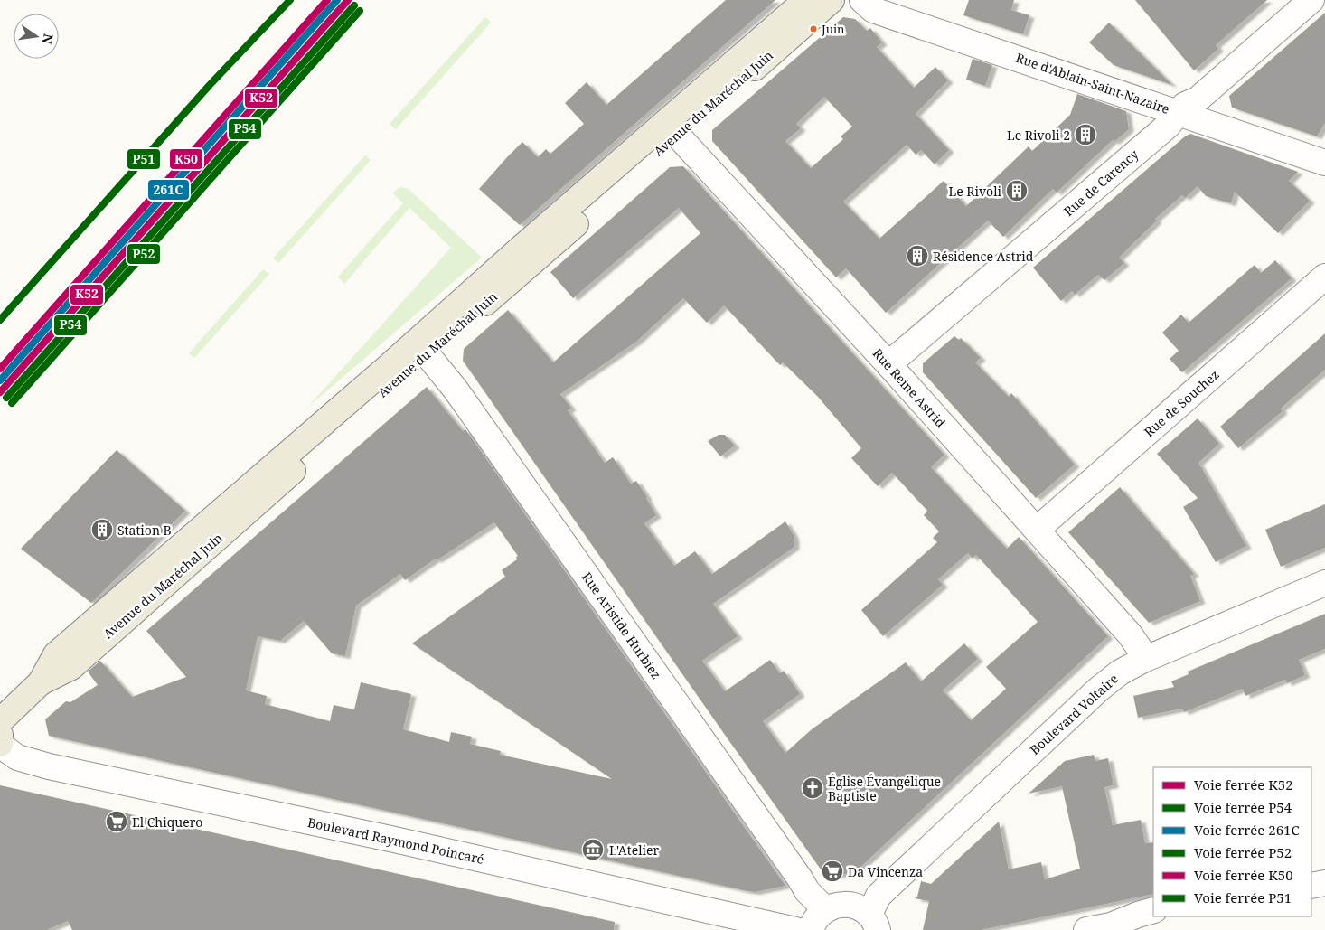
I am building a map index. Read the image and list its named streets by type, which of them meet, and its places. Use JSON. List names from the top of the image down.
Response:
{
  "streets": {
    "main road": ["Avenue du Maréchal Juin"],
    "street": [
      "Rue d'Ablain-Saint-Nazaire",
      "Rue de Carency",
      "Rue Reine Astrid",
      "Rue de Souchez",
      "Rue Aristide Hurbiez",
      "Boulevard Voltaire",
      "Boulevard Raymond Poincaré"
    ]
  },
  "crossings": [
    ["Rue d'Ablain-Saint-Nazaire", "Rue de Carency"],
    ["Avenue du Maréchal Juin", "Rue Reine Astrid"],
    ["Avenue du Maréchal Juin", "Rue Aristide Hurbiez"],
    ["Rue de Carency", "Rue Reine Astrid"],
    ["Rue Reine Astrid", "Rue de Souchez"],
    ["Rue Reine Astrid", "Boulevard Voltaire"]
  ],
  "places": {
    "other": ["Juin"],
    "building": [
      "Le Rivoli 2",
      "Le Rivoli",
      "Résidence Astrid",
      "Station B"
    ],
    "church": ["Église Évangélique Baptiste"],
    "supermarket": ["El Chiquero", "Da Vincenza"],
    "museum": ["L'Atelier"]
  },
  "lines": [
    "rail line K52",
    "rail line 261C",
    "rail line K50",
    "rail line P51",
    "rail line P54",
    "rail line P52"
  ],
  "legend": [
    "Voie ferrée K52",
    "Voie ferrée P54",
    "Voie ferrée 261C",
    "Voie ferrée P52",
    "Voie ferrée K50",
    "Voie ferrée P51"
  ],
  "north": "right"
}
